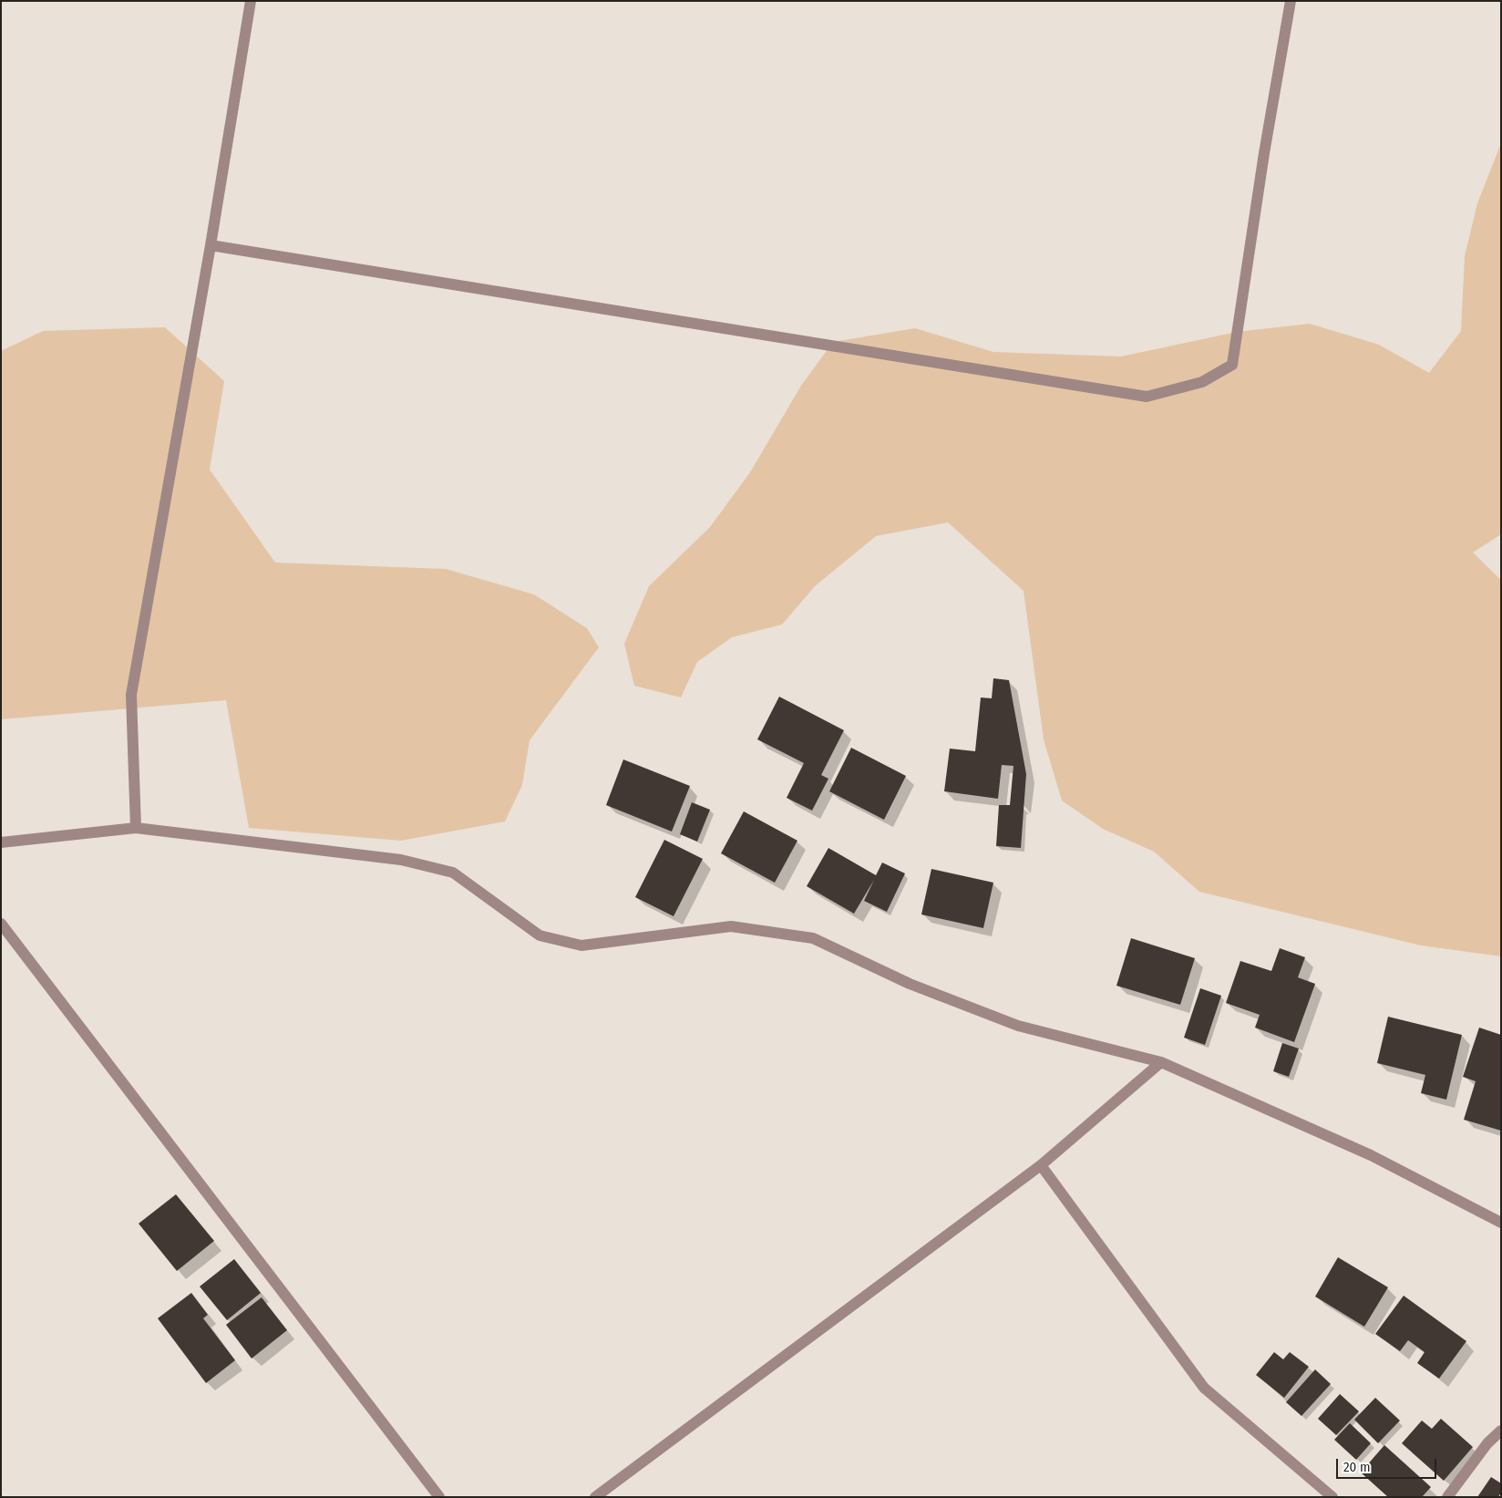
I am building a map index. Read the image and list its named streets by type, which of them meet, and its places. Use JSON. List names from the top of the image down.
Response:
{
  "scale_bar": "20 m"
}
